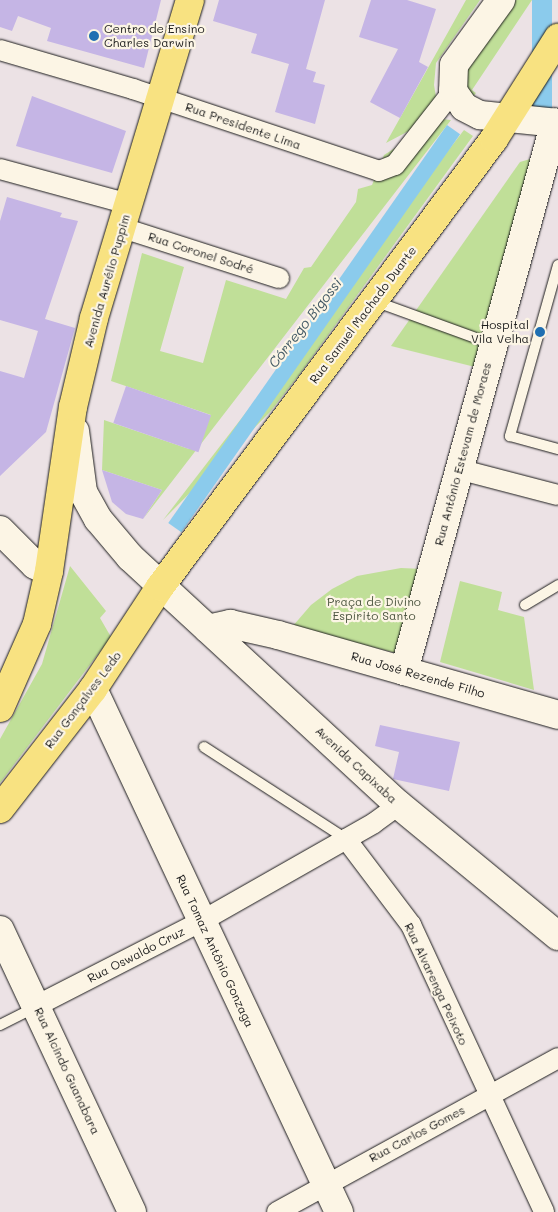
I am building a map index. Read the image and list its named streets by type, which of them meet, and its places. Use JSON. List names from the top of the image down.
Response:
{
  "streets": {
    "main road": ["Avenida Aurélio Puppim", "Rua Samuel Machado Duarte", "Rua Gonçalves Ledo"],
    "street": [
      "Rua Presidente Lima",
      "Rua Coronel Sodré",
      "Rua Antônio Estevam de Moraes",
      "Rua José Rezende Filho",
      "Avenida Capixaba",
      "Rua Tomaz Antônio Gonzaga",
      "Rua Oswaldo Cruz",
      "Rua Alvarenga Peixoto",
      "Rua Alcindo Guanabara",
      "Rua Carlos Gomes"
    ]
  },
  "crossings": [
    ["Rua Presidente Lima", "Avenida Aurélio Puppim"],
    ["Rua Coronel Sodré", "Avenida Aurélio Puppim"],
    ["Avenida Aurélio Puppim", "Avenida Capixaba"],
    ["Rua Samuel Machado Duarte", "Rua Gonçalves Ledo"],
    ["Rua Samuel Machado Duarte", "Avenida Capixaba"],
    ["Rua Antônio Estevam de Moraes", "Rua José Rezende Filho"],
    ["Rua José Rezende Filho", "Avenida Capixaba"],
    ["Rua Gonçalves Ledo", "Avenida Capixaba"],
    ["Rua Gonçalves Ledo", "Rua Tomaz Antônio Gonzaga"],
    ["Avenida Capixaba", "Rua Oswaldo Cruz"],
    ["Rua Tomaz Antônio Gonzaga", "Rua Oswaldo Cruz"],
    ["Rua Tomaz Antônio Gonzaga", "Rua Carlos Gomes"],
    ["Rua Oswaldo Cruz", "Rua Alvarenga Peixoto"],
    ["Rua Oswaldo Cruz", "Rua Alcindo Guanabara"],
    ["Rua Alvarenga Peixoto", "Rua Carlos Gomes"]
  ],
  "water": ["Córrego Bigossi"],
  "parks": ["Praça de Divino Espírito Santo"],
  "places": ["Centro de Ensino Charles Darwin", "Hospital Vila Velha"]
}
